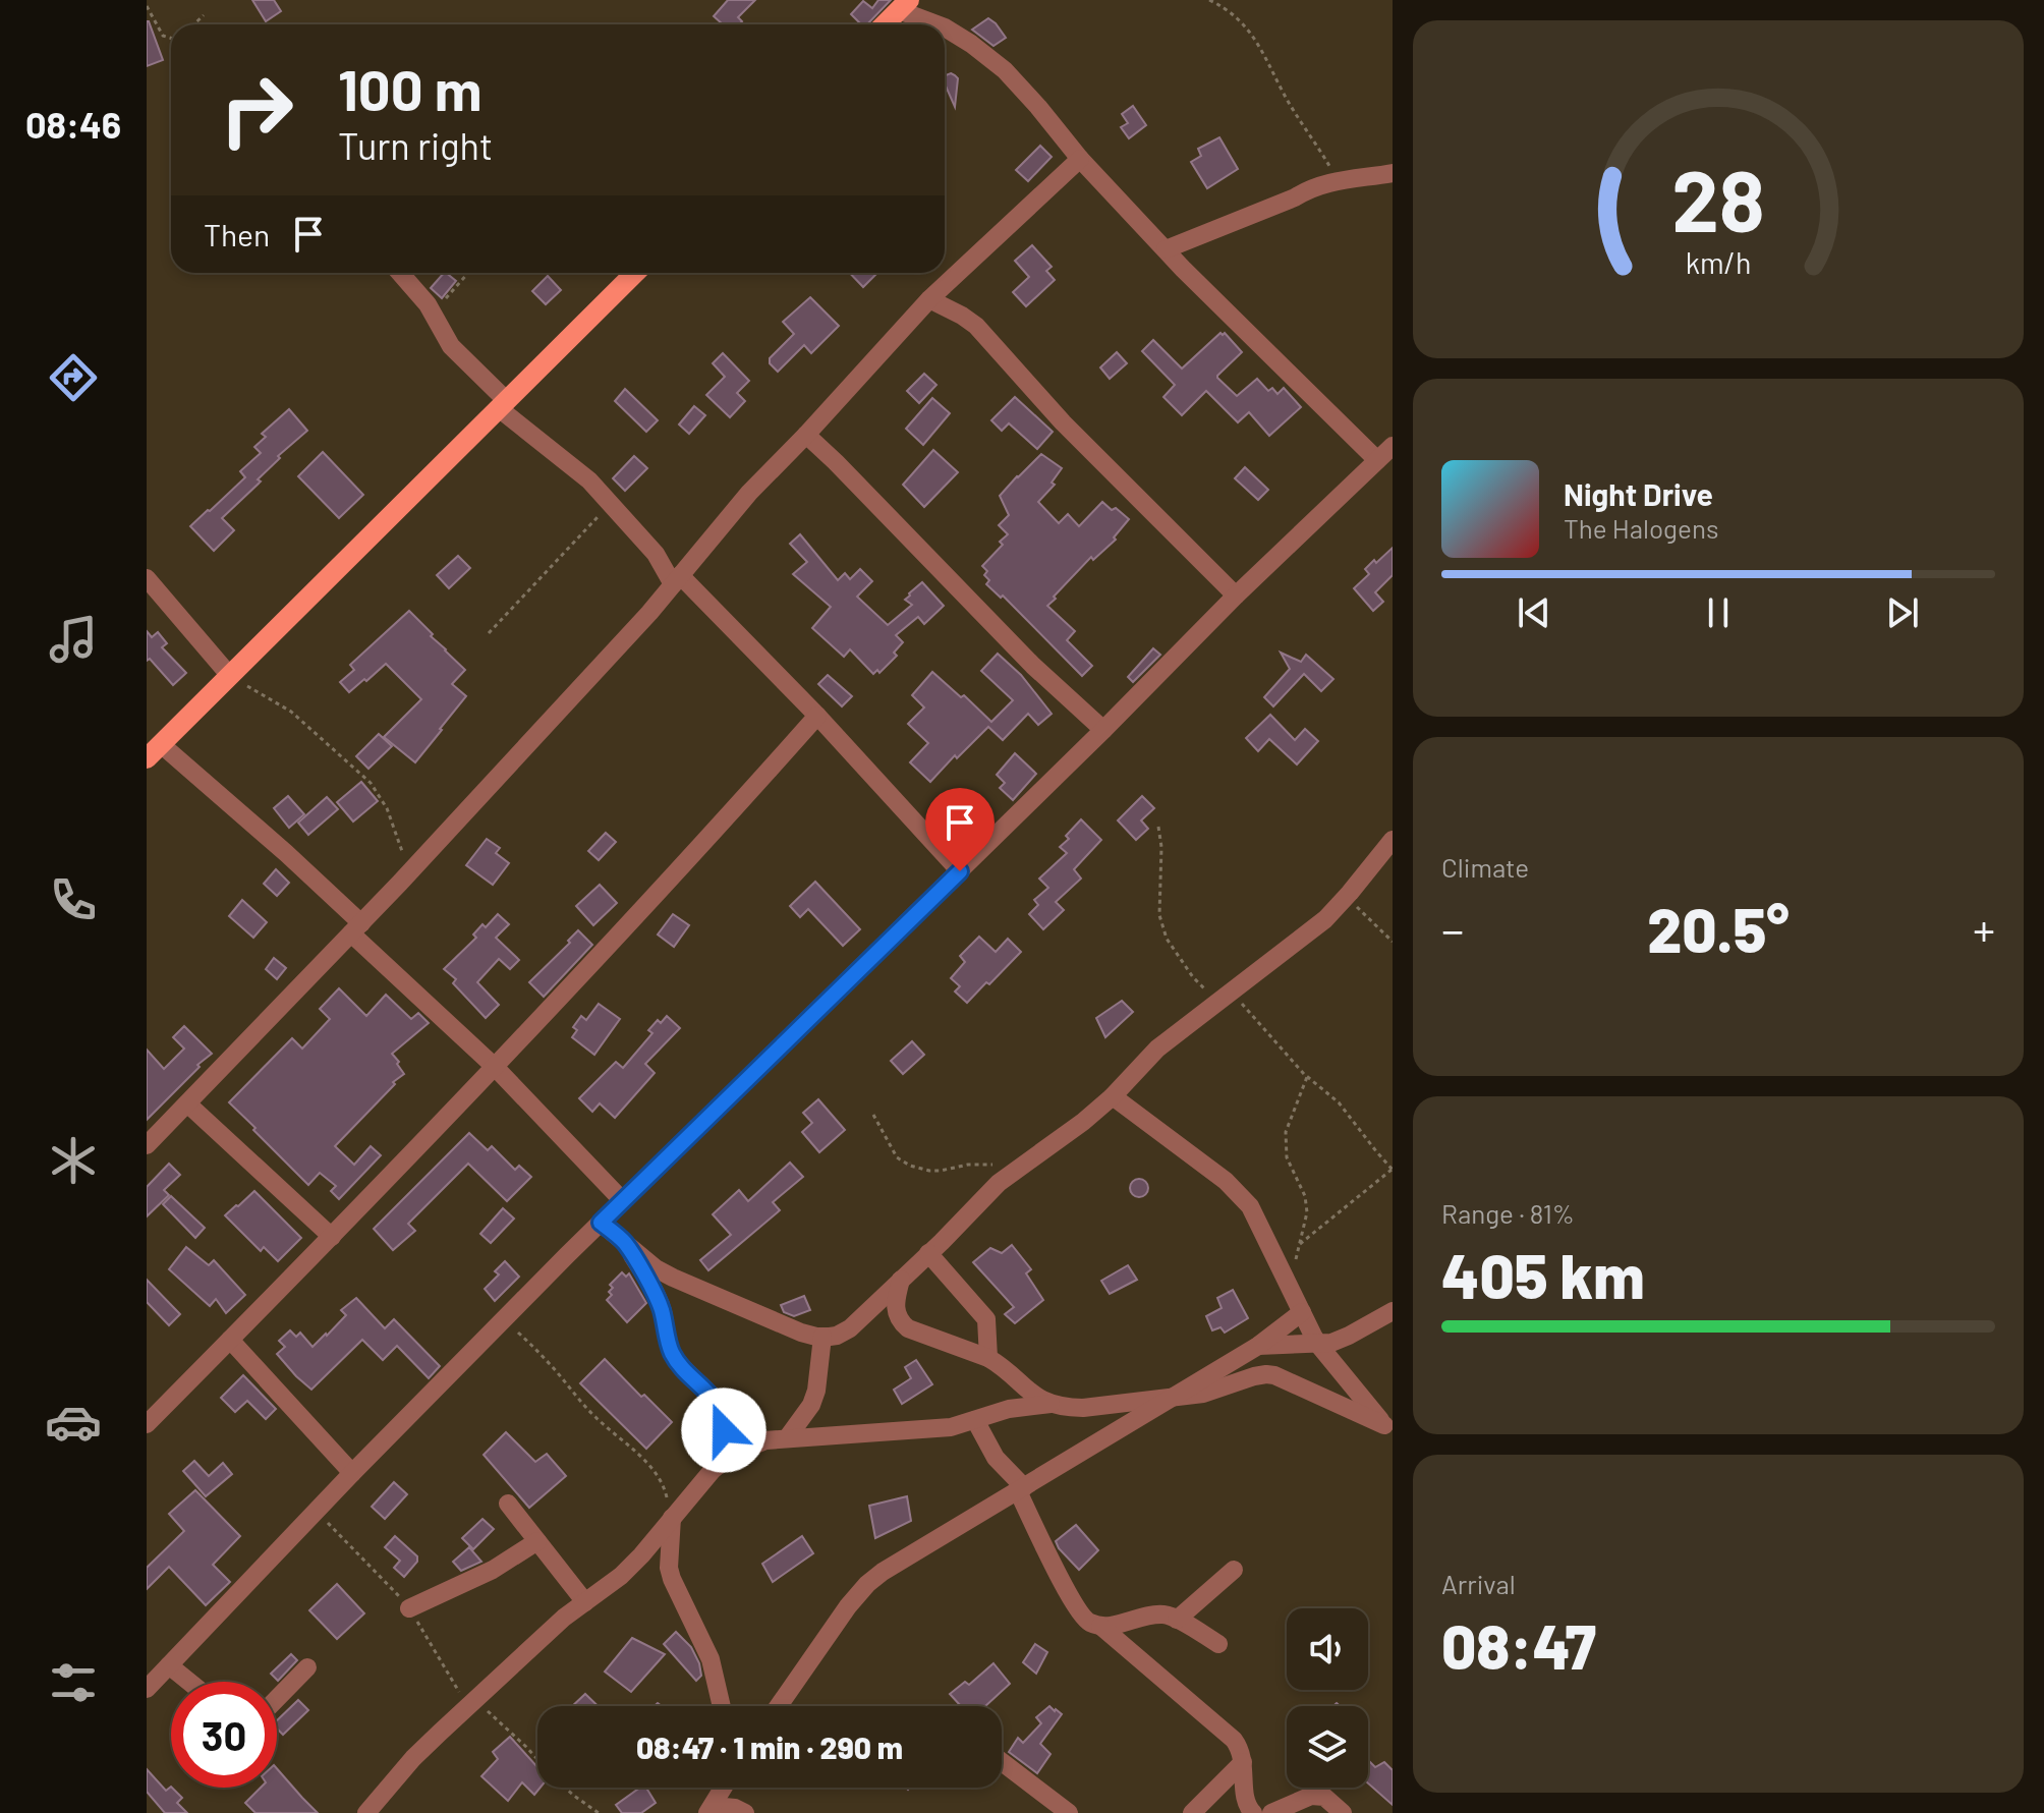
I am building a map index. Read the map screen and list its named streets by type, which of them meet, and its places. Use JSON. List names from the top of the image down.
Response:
{
  "page": {
    "tabs": "08:46",
    "turn": ["100 m", "Turn right"],
    "then": "Then",
    "song": ["Night Drive", "The Halogens"],
    "tile": [
      "Climate",
      ["Range · 81%", "405 km"],
      ["Arrival", "08:47"]
    ],
    "heat": ["−", "20.5°", "+"],
    "limit": "30",
    "trip": "08:47 · 1 min · 290 m",
    "gauge": ["28", "km/h"]
  }
}
